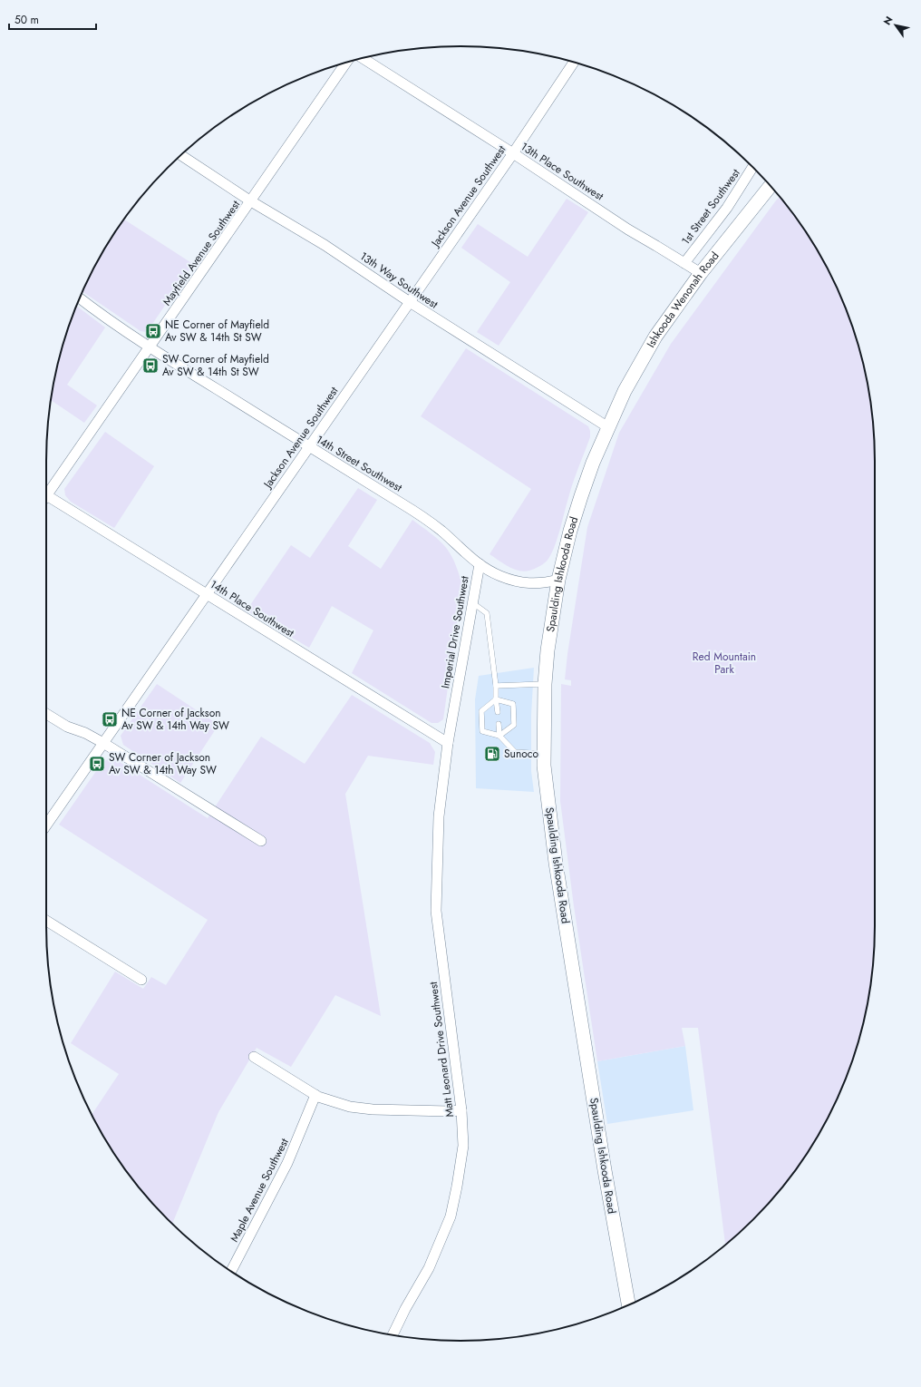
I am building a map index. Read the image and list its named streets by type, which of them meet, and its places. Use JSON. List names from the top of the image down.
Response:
{
  "streets": {
    "street": [
      "13th Place Southwest",
      "Jackson Avenue Southwest",
      "1st Street Southwest",
      "Mayfield Avenue Southwest",
      "13th Way Southwest",
      "Ishkooda Wenonah Road",
      "14th Street Southwest",
      "Spaulding Ishkooda Road",
      "14th Place Southwest",
      "Imperial Drive Southwest",
      "Matt Leonard Drive Southwest",
      "Maple Avenue Southwest"
    ]
  },
  "crossings": [
    ["13th Place Southwest", "Jackson Avenue Southwest"],
    ["13th Place Southwest", "1st Street Southwest"],
    ["13th Place Southwest", "Ishkooda Wenonah Road"],
    ["Jackson Avenue Southwest", "13th Way Southwest"],
    ["Jackson Avenue Southwest", "14th Street Southwest"],
    ["Jackson Avenue Southwest", "14th Place Southwest"],
    ["Mayfield Avenue Southwest", "13th Way Southwest"],
    ["Mayfield Avenue Southwest", "14th Street Southwest"],
    ["13th Way Southwest", "Ishkooda Wenonah Road"],
    ["13th Way Southwest", "Spaulding Ishkooda Road"],
    ["Ishkooda Wenonah Road", "Spaulding Ishkooda Road"],
    ["14th Street Southwest", "Imperial Drive Southwest"],
    ["Spaulding Ishkooda Road", "Imperial Drive Southwest"],
    ["14th Place Southwest", "Imperial Drive Southwest"],
    ["14th Place Southwest", "Matt Leonard Drive Southwest"],
    ["Imperial Drive Southwest", "Matt Leonard Drive Southwest"]
  ],
  "parks": ["Red Mountain Park"],
  "places": {
    "bus stop": [
      "NE Corner of Mayfield Av SW & 14th St SW",
      "SW Corner of Mayfield Av SW & 14th St SW",
      "NE Corner of Jackson Av SW & 14th Way SW",
      "SW Corner of Jackson Av SW & 14th Way SW"
    ],
    "fuel station": ["Sunoco"]
  },
  "scale_bar": "50 m",
  "north": "top left"
}
